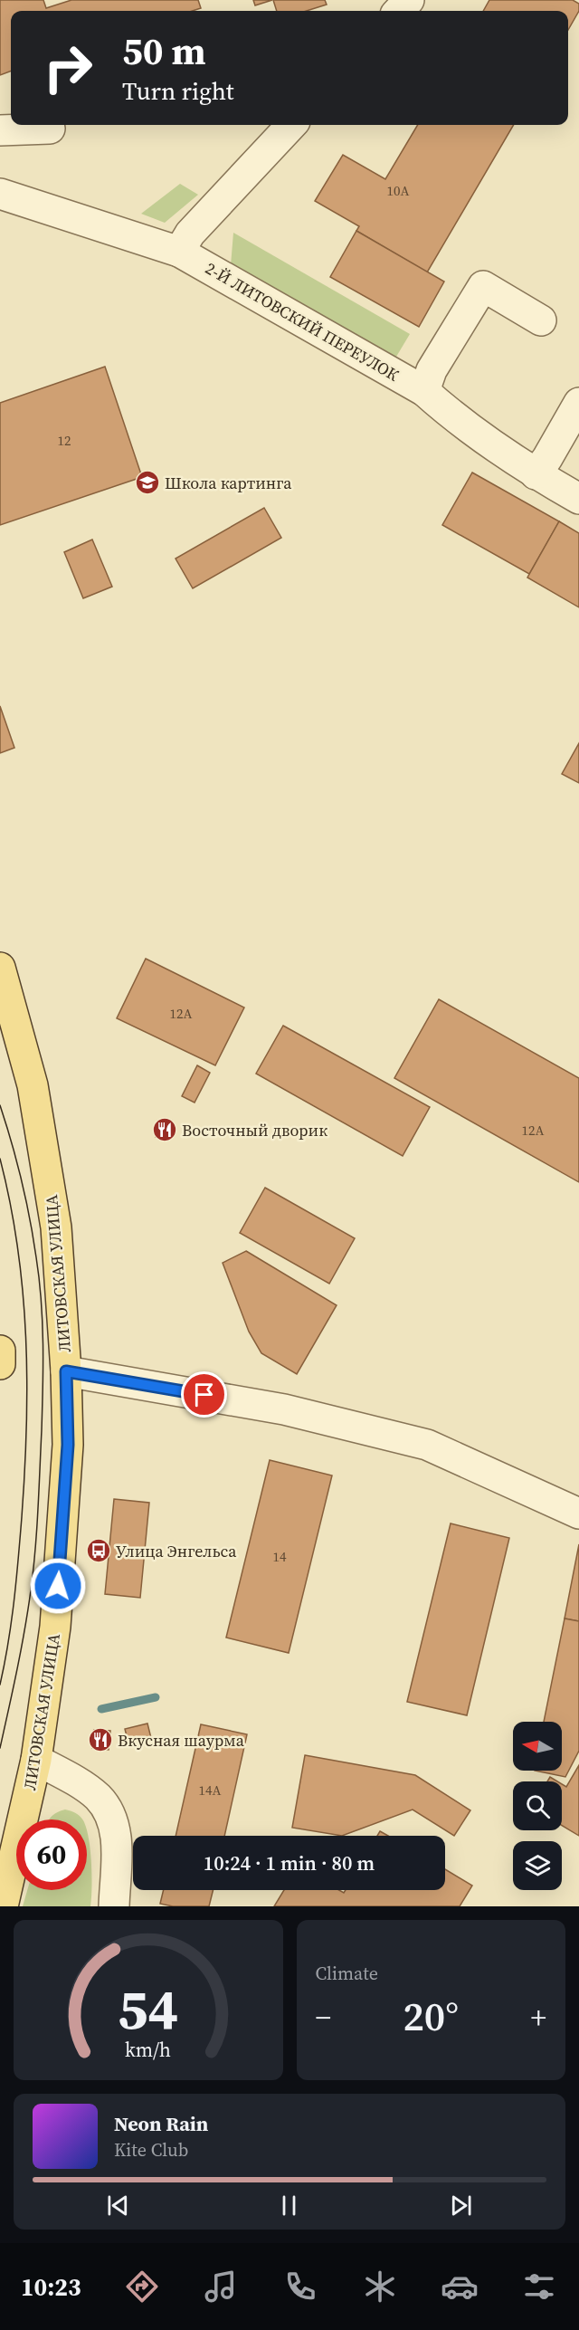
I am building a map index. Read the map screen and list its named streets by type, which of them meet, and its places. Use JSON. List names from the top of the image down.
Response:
{
  "streets": {
    "main road": ["ЛИТОВСКАЯ УЛИЦА"],
    "street": ["2-Й ЛИТОВСКИЙ ПЕРЕУЛОК"]
  },
  "places": {
    "school or university": ["Школа картинга"],
    "restaurant": ["Восточный дворик", "Вкусная шаурма"],
    "bus stop": ["Улица Энгельса"]
  },
  "house_numbers": [
    "10А",
    "12",
    "12А",
    "12А",
    "14",
    "14А"
  ],
  "north": "left",
  "page": {
    "turn": ["50 m", "Turn right"],
    "limit": "60",
    "trip": "10:24 · 1 min · 80 m",
    "tile": "Climate",
    "heat": ["−", "20°", "+"],
    "song": ["Neon Rain", "Kite Club"],
    "tabs": "10:23",
    "gauge": ["54", "km/h"]
  }
}
